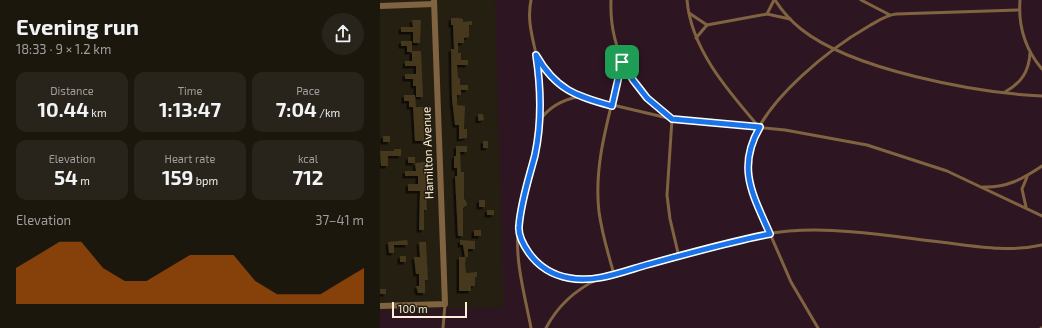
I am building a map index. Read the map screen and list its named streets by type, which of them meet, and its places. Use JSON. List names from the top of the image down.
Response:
{
  "streets": {
    "street": ["Hamilton Avenue"]
  },
  "scale_bar": "100 m",
  "page": {
    "heading": ["Evening run", "18:33 · 9 × 1.2 km"],
    "stats": [
      ["Distance", "10.44 km"],
      ["Time", "1:13:47"],
      ["Pace", "7:04 /km"],
      ["Elevation", "54 m"],
      ["Heart rate", "159 bpm"],
      ["kcal", "712"]
    ],
    "chart": ["Elevation", "37–41 m"],
    "scale": "100 m"
  }
}
